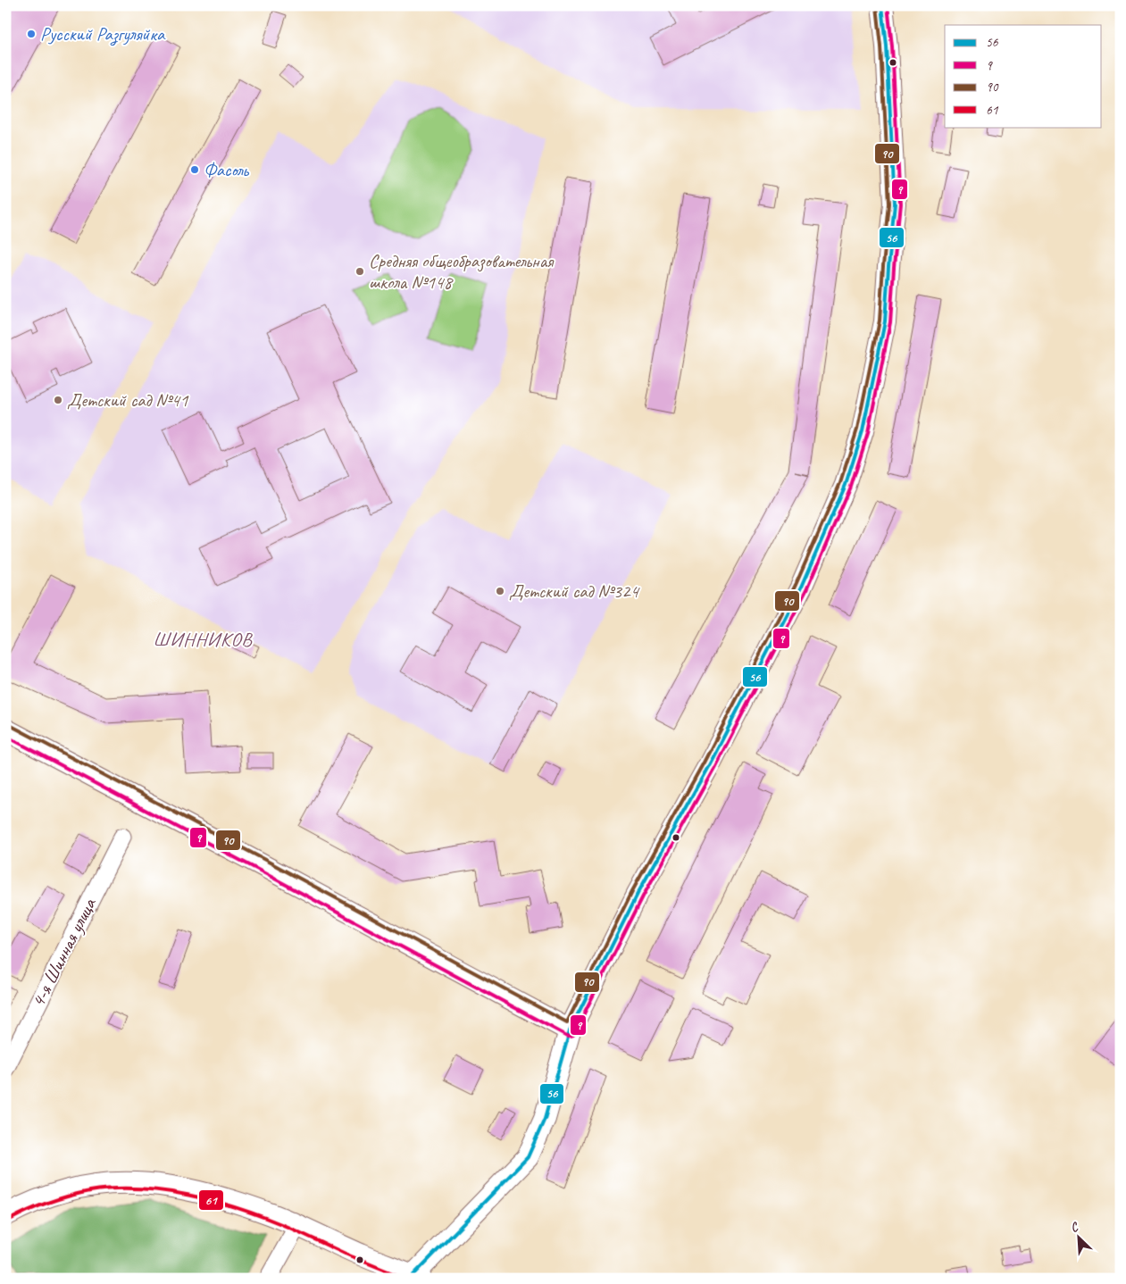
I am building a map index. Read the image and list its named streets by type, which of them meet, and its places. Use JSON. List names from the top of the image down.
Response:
{
  "streets": {
    "street": ["4-я Шинная улица"]
  },
  "districts": ["ШИННИКОВ"],
  "places": [
    "Русский Разгуляйка",
    "Фасоль",
    "Средняя общеобразовательная школа №148",
    "Детский сад №41",
    "Детский сад №324"
  ],
  "lines": [
    "transit line 56",
    "transit line 9",
    "transit line 90",
    "transit line 61"
  ],
  "legend": [
    "56",
    "9",
    "90",
    "61"
  ],
  "north": "top left"
}
